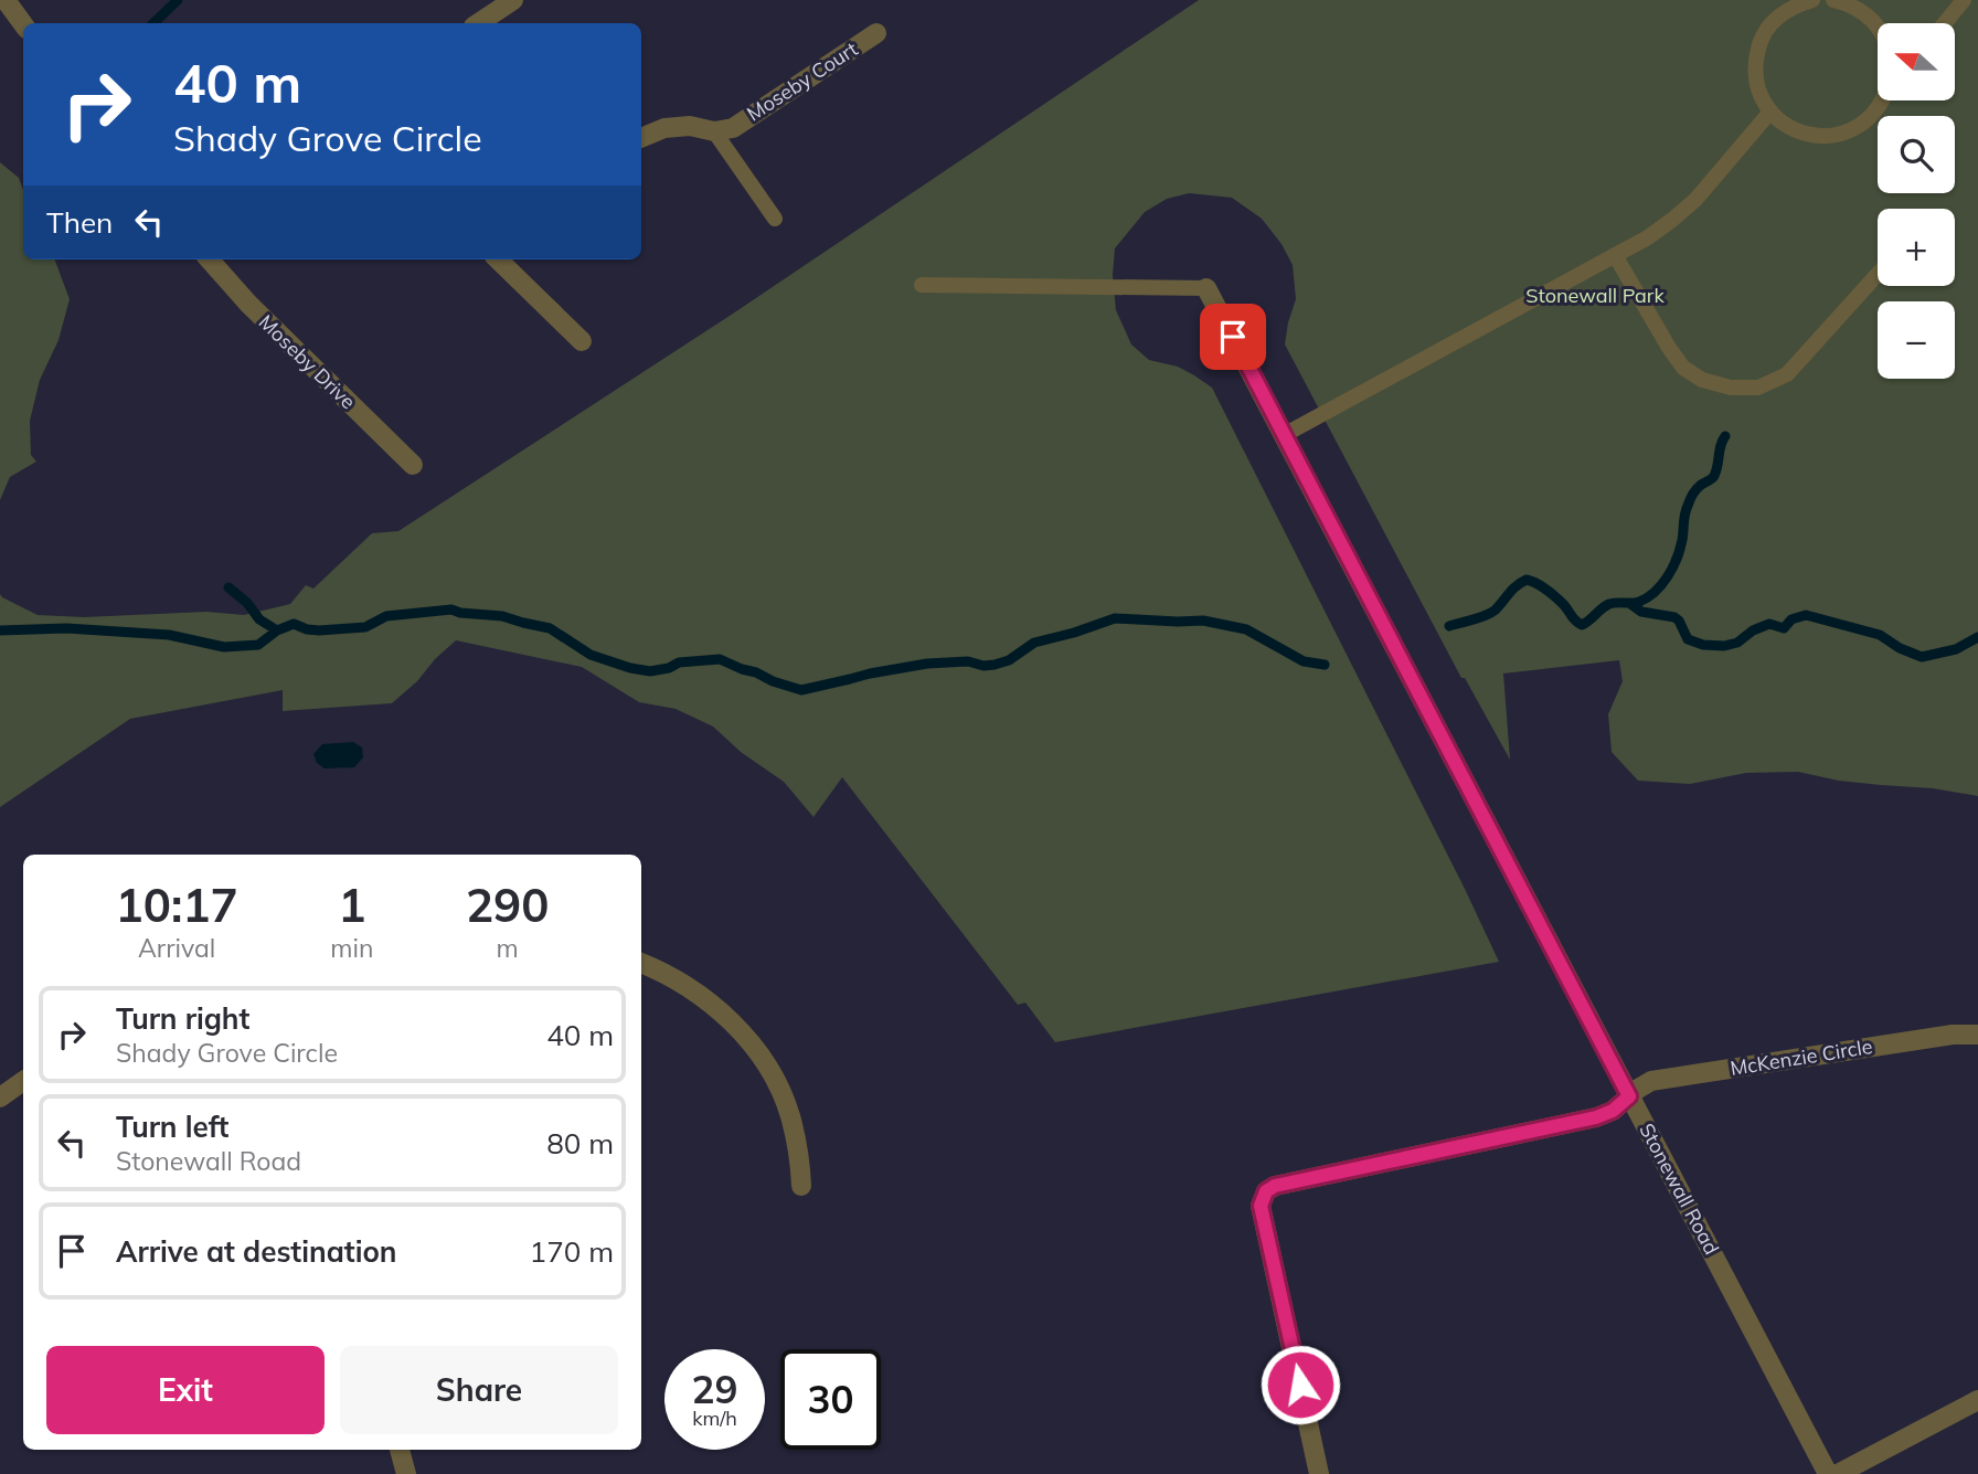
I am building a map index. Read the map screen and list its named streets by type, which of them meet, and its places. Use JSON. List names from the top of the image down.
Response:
{
  "streets": {
    "street": [
      "Moseby Court",
      "Moseby Drive",
      "McKenzie Circle",
      "Stonewall Road"
    ]
  },
  "crossings": [
    ["McKenzie Circle", "Stonewall Road"]
  ],
  "parks": ["Stonewall Park"],
  "north": "left",
  "page": {
    "map_buttons": ["+", "−"],
    "turn": ["40 m", "Shady Grove Circle"],
    "then": "Then",
    "eta": [
      "10:17",
      "Arrival",
      "1",
      "min",
      "290",
      "m"
    ],
    "list": [
      {
        "name": "Turn right",
        "note": "Shady Grove Circle",
        "value": "40 m"
      },
      {
        "name": "Turn left",
        "note": "Stonewall Road",
        "value": "80 m"
      },
      {
        "name": "Arrive at destination",
        "value": "170 m"
      }
    ],
    "buttons": ["Exit", "Share"],
    "speed": "29 km/h",
    "limit": "30"
  }
}
